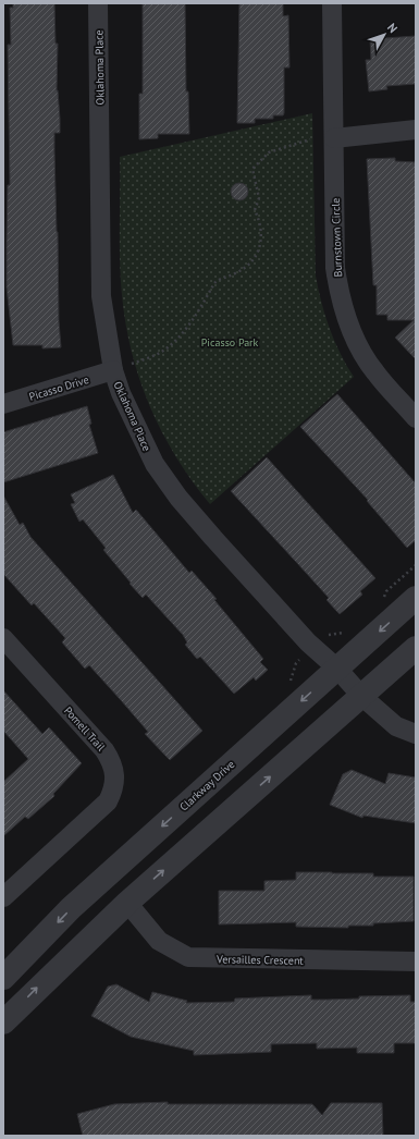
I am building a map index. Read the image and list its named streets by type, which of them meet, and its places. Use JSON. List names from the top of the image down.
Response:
{
  "streets": {
    "street": [
      "Oklahoma Place",
      "Burnstown Circle",
      "Picasso Drive",
      "Pomell Trail",
      "Clarkway Drive",
      "Versailles Crescent"
    ]
  },
  "crossings": [
    ["Oklahoma Place", "Picasso Drive"],
    ["Oklahoma Place", "Clarkway Drive"]
  ],
  "parks": ["Picasso Park"],
  "north": "top right"
}
